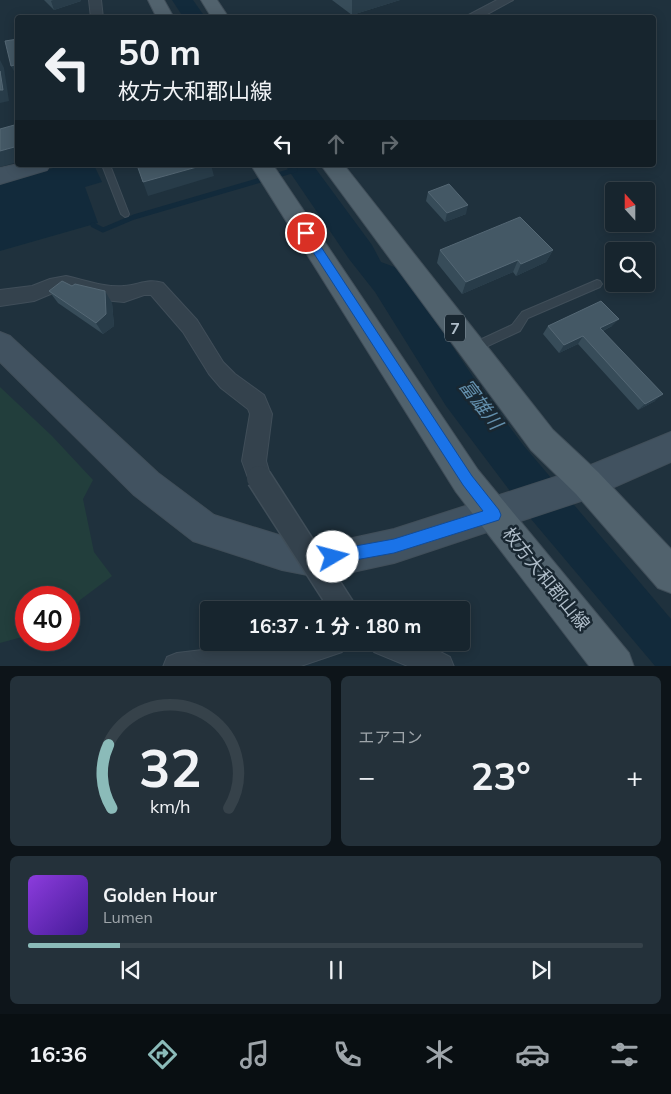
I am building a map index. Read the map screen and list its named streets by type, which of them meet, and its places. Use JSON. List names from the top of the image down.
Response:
{
  "streets": {
    "main road": ["7", "枚方大和郡山線"]
  },
  "water": ["富雄川"],
  "north": "top",
  "page": {
    "turn": ["50 m", "枚方大和郡山線"],
    "limit": "40",
    "trip": "16:37 · 1 分 · 180 m",
    "tile": "エアコン",
    "heat": ["−", "23°", "+"],
    "song": ["Golden Hour", "Lumen"],
    "tabs": "16:36",
    "gauge": ["32", "km/h"]
  }
}
